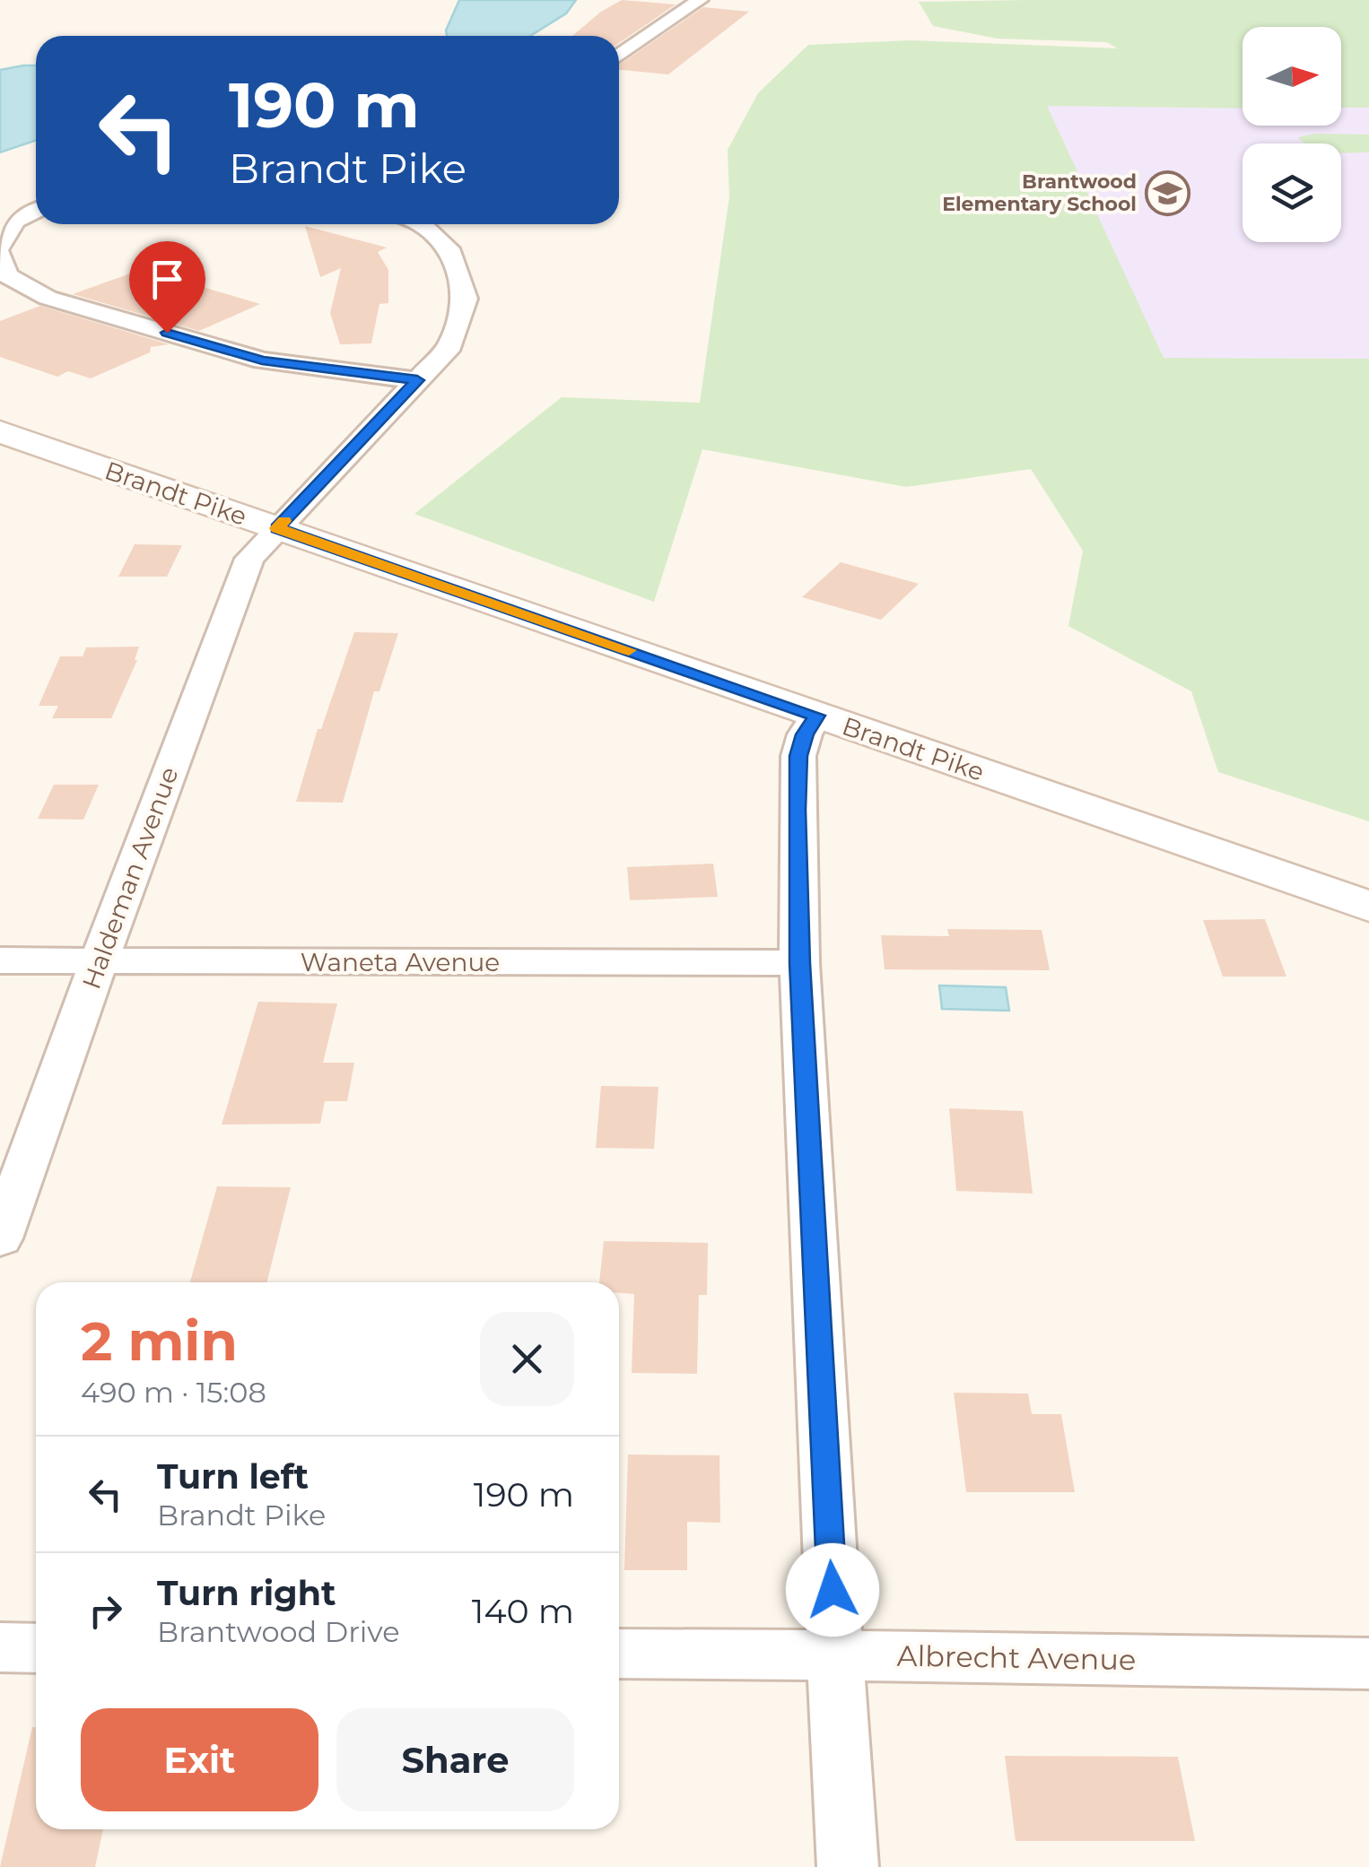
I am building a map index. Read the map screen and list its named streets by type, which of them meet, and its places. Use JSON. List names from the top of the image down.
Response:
{
  "streets": {
    "main road": ["Brandt Pike"],
    "street": ["Haldeman Avenue", "Waneta Avenue", "Albrecht Avenue"]
  },
  "crossings": [
    ["Brandt Pike", "Haldeman Avenue"],
    ["Haldeman Avenue", "Waneta Avenue"]
  ],
  "places": {
    "school or university": ["Brantwood Elementary School"]
  },
  "north": "right",
  "page": {
    "turn": ["190 m", "Brandt Pike"],
    "heading": ["2 min", "490 m · 15:08"],
    "list": [
      {
        "name": "Turn left",
        "note": "Brandt Pike",
        "value": "190 m"
      },
      {
        "name": "Turn right",
        "note": "Brantwood Drive",
        "value": "140 m"
      }
    ],
    "buttons": ["Exit", "Share"]
  }
}
